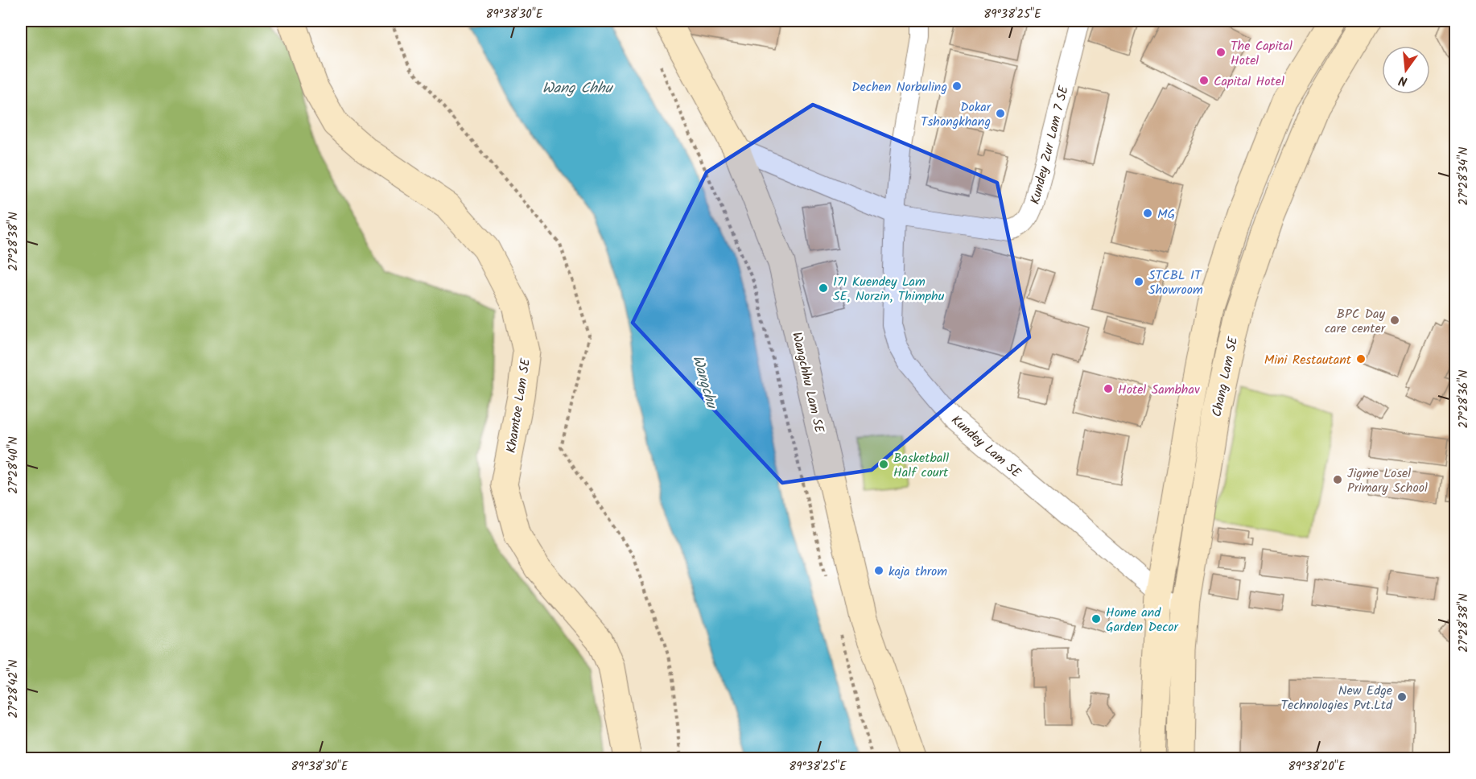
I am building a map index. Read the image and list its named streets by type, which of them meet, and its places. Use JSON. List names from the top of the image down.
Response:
{
  "streets": {
    "main road": ["Chang Lam SE", "Wangchhu Lam SE", "Khamtoe Lam SE"],
    "street": ["Kundey Zur Lam 7 SE", "Kundey Lam SE"]
  },
  "crossings": [
    ["Kundey Zur Lam 7 SE", "Wangchhu Lam SE"],
    ["Kundey Zur Lam 7 SE", "Kundey Lam SE"],
    ["Chang Lam SE", "Kundey Lam SE"]
  ],
  "water": ["Wang Chhu", "Wangchu"],
  "places": [
    "The Capital Hotel",
    "Capital Hotel",
    "Dechen Norbuling",
    "Dokar Tshongkhang",
    "MG",
    "STCBL IT Showroom",
    "171 Kuendey Lam SE, Norzin, Thimphu",
    "BPC Day care center",
    "Mini Restautant",
    "Hotel Sambhav",
    "Basketball Half court",
    "Jigme Losel Primary School",
    "kaja throm",
    "Home and Garden Decor",
    "New Edge Technologies Pvt.Ltd"
  ],
  "north": "bottom",
  "coordinates": [
    "89°38'30\"E",
    "89°38'25\"E",
    "27°28'34\"N",
    "27°28'38\"N",
    "27°28'36\"N",
    "27°28'40\"N",
    "27°28'42\"N",
    "89°38'20\"E"
  ]
}
